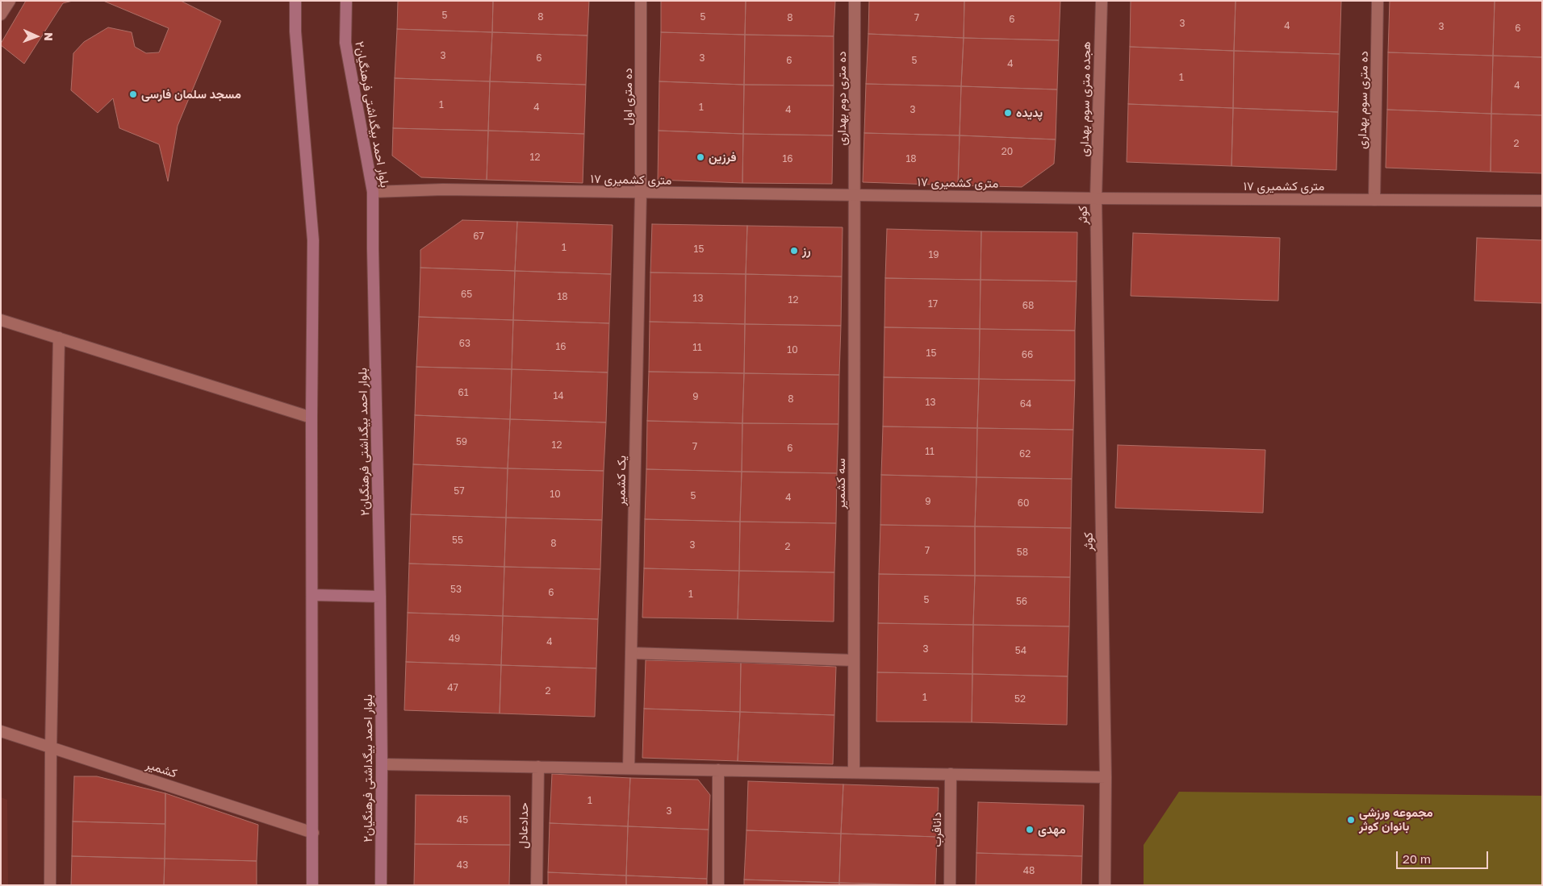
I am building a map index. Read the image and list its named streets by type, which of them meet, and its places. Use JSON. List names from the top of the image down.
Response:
{
  "streets": {
    "main road": ["بلوار احمد بیگداشتی فرهنگیان۲"],
    "street": [
      "ده متری اول",
      "ده متری دوم بهداری",
      "هجده متری سوم بهداری",
      "ده متری سوم بهداری",
      "۱۷ متری کشمیری",
      "کوثر",
      "یک کشمیر",
      "سه کشمیر",
      "کشمیر",
      "حدادعادل",
      "دانافرب"
    ]
  },
  "crossings": [
    ["ده متری اول", "۱۷ متری کشمیری"],
    ["ده متری اول", "یک کشمیر"],
    ["ده متری دوم بهداری", "۱۷ متری کشمیری"],
    ["ده متری دوم بهداری", "سه کشمیر"],
    ["هجده متری سوم بهداری", "۱۷ متری کشمیری"],
    ["هجده متری سوم بهداری", "کوثر"],
    ["ده متری سوم بهداری", "۱۷ متری کشمیری"],
    ["بلوار احمد بیگداشتی فرهنگیان۲", "۱۷ متری کشمیری"],
    ["۱۷ متری کشمیری", "کوثر"],
    ["۱۷ متری کشمیری", "یک کشمیر"],
    ["۱۷ متری کشمیری", "سه کشمیر"]
  ],
  "places": [
    "مسجد سلمان فارسی",
    "پدیده",
    "فرزین",
    "رز",
    "مجموعه ورزشی بانوان کوثر",
    "مهدی"
  ],
  "house_numbers": [
    "5",
    "8",
    "5",
    "8",
    "7",
    "6",
    "3",
    "4",
    "3",
    "6",
    "3",
    "6",
    "3",
    "6",
    "5",
    "4",
    "1",
    "4",
    "1",
    "4",
    "1",
    "4",
    "3",
    "2",
    "20",
    "12",
    "16",
    "18",
    "67",
    "1",
    "15",
    "19",
    "65",
    "18",
    "13",
    "12",
    "17",
    "68",
    "63",
    "16",
    "11",
    "10",
    "15",
    "66",
    "61",
    "14",
    "9",
    "8",
    "13",
    "64",
    "59",
    "12",
    "7",
    "6",
    "11",
    "62",
    "57",
    "10",
    "5",
    "4",
    "9",
    "60",
    "55",
    "8",
    "3",
    "2",
    "7",
    "58",
    "53",
    "6",
    "1",
    "5",
    "56",
    "49",
    "4",
    "3",
    "54",
    "47",
    "2",
    "1",
    "52",
    "1",
    "3",
    "45",
    "43",
    "48"
  ],
  "scale_bar": "20 m",
  "north": "right"
}
